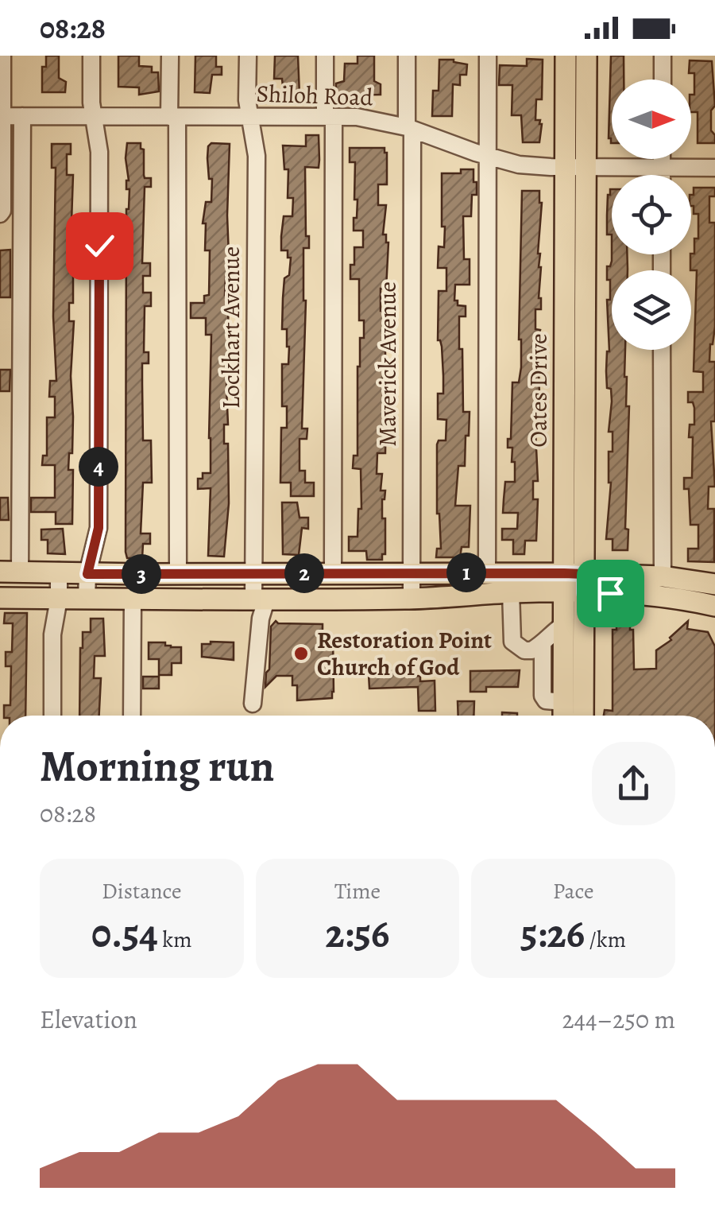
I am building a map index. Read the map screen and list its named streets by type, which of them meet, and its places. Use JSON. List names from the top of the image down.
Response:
{
  "streets": {
    "main road": ["Oates Drive"],
    "street": ["Shiloh Road", "Lockhart Avenue", "Maverick Avenue"]
  },
  "crossings": [
    ["Shiloh Road", "Lockhart Avenue"],
    ["Shiloh Road", "Maverick Avenue"],
    ["Shiloh Road", "Oates Drive"]
  ],
  "places": ["Restoration Point Church of God"],
  "north": "right",
  "page": {
    "status": "08:28",
    "pins": [
      "4",
      "1",
      "2",
      "3"
    ],
    "heading": ["Morning run", "08:28"],
    "stats": [
      ["Distance", "0.54 km"],
      ["Time", "2:56"],
      ["Pace", "5:26 /km"]
    ],
    "chart": ["Elevation", "244–250 m"]
  }
}
